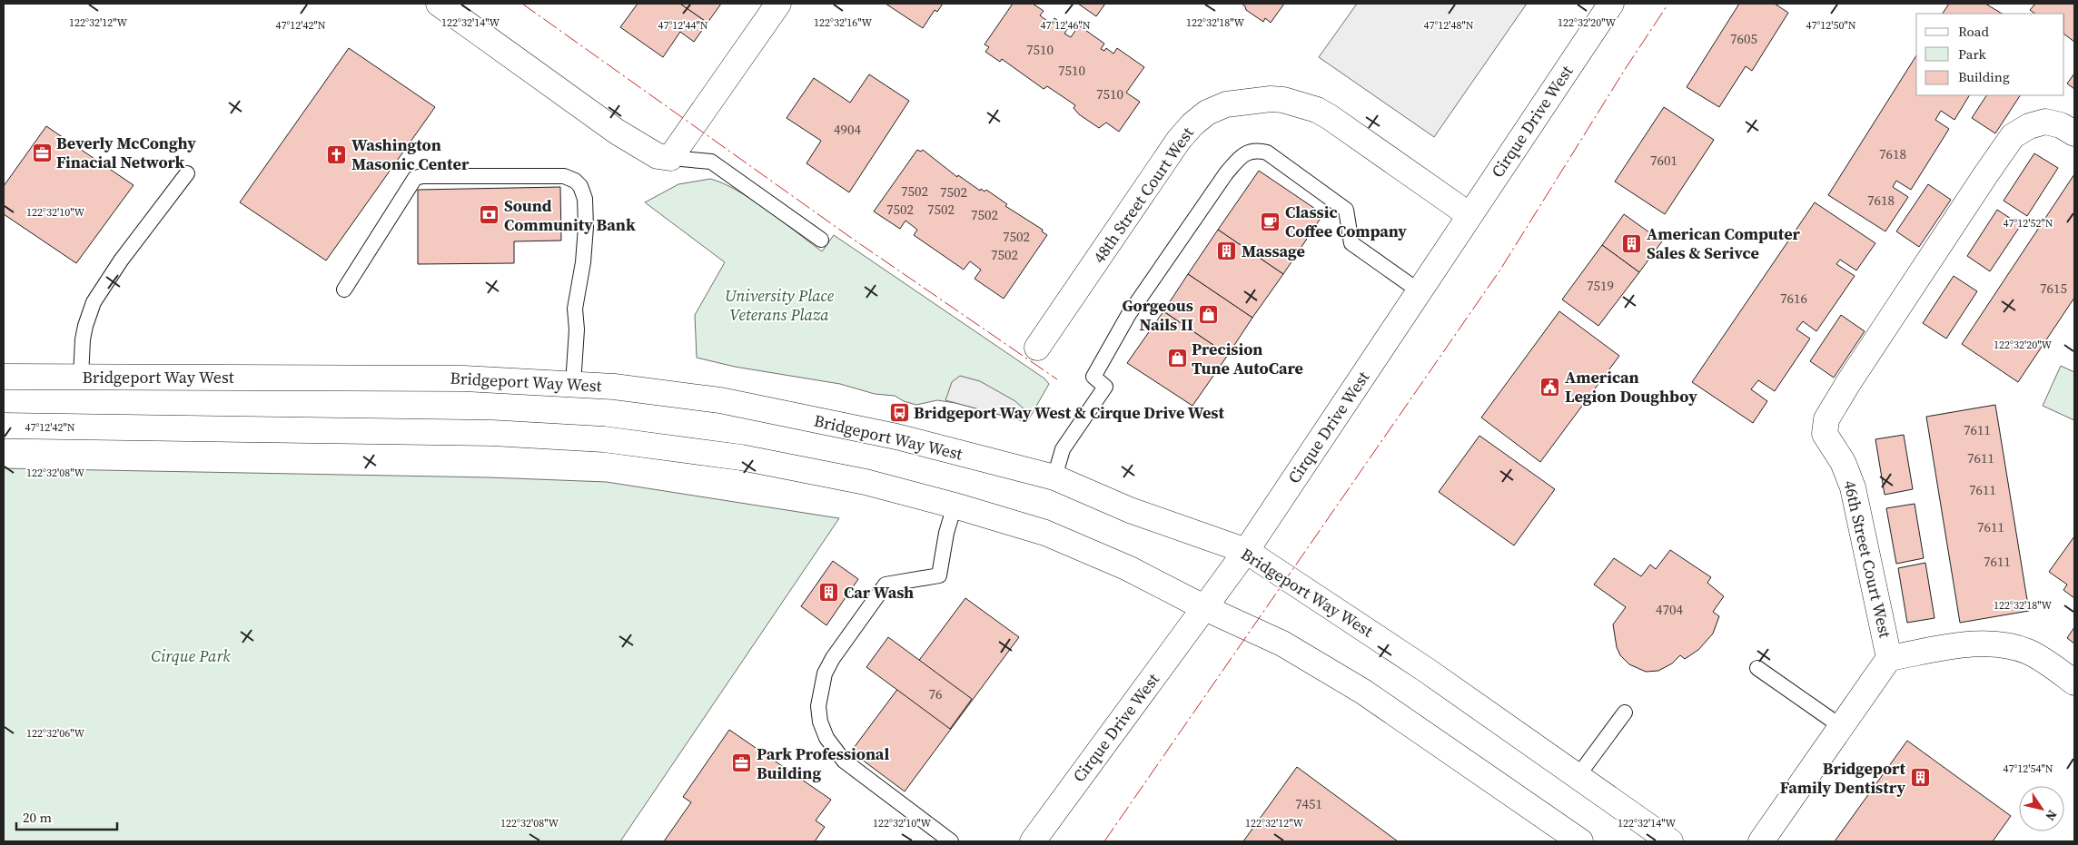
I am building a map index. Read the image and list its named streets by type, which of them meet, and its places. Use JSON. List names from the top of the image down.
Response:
{
  "streets": {
    "main road": [
      "Cirque Drive West",
      "48th Street Court West",
      "Bridgeport Way West",
      "46th Street Court West"
    ]
  },
  "crossings": [
    ["Cirque Drive West", "48th Street Court West"],
    ["Cirque Drive West", "Bridgeport Way West"]
  ],
  "parks": ["University Place Veterans Plaza", "Cirque Park"],
  "places": {
    "office": ["Beverly McConghy Finacial Network", "Park Professional Building"],
    "church": ["Washington Masonic Center"],
    "bank": ["Sound Community Bank"],
    "cafe": ["Classic Coffee Company"],
    "building": [
      "American Computer Sales & Serivce",
      "Massage",
      "Car Wash",
      "Bridgeport Family Dentistry"
    ],
    "shop": ["Gorgeous Nails II", "Precision Tune AutoCare"],
    "public building": ["American Legion Doughboy"],
    "bus stop": ["Bridgeport Way West & Cirque Drive West"]
  },
  "house_numbers": [
    "7605",
    "7510",
    "7510",
    "7510",
    "4904",
    "7618",
    "7601",
    "7502",
    "7502",
    "7618",
    "7502",
    "7502",
    "7502",
    "7502",
    "7502",
    "7519",
    "7615",
    "7616",
    "7611",
    "7611",
    "7611",
    "7611",
    "7611",
    "4704",
    "76",
    "7451"
  ],
  "legend": ["Road", "Park", "Building"],
  "scale_bar": "20 m",
  "north": "bottom right",
  "coordinates": [
    "122°32'12\"W",
    "122°32'14\"W",
    "122°32'16\"W",
    "122°32'18\"W",
    "122°32'20\"W",
    "47°12'42\"N",
    "47°12'44\"N",
    "47°12'46\"N",
    "47°12'48\"N",
    "47°12'50\"N",
    "122°32'10\"W",
    "47°12'52\"N",
    "122°32'08\"W",
    "122°32'06\"W",
    "47°12'54\"N"
  ]
}
